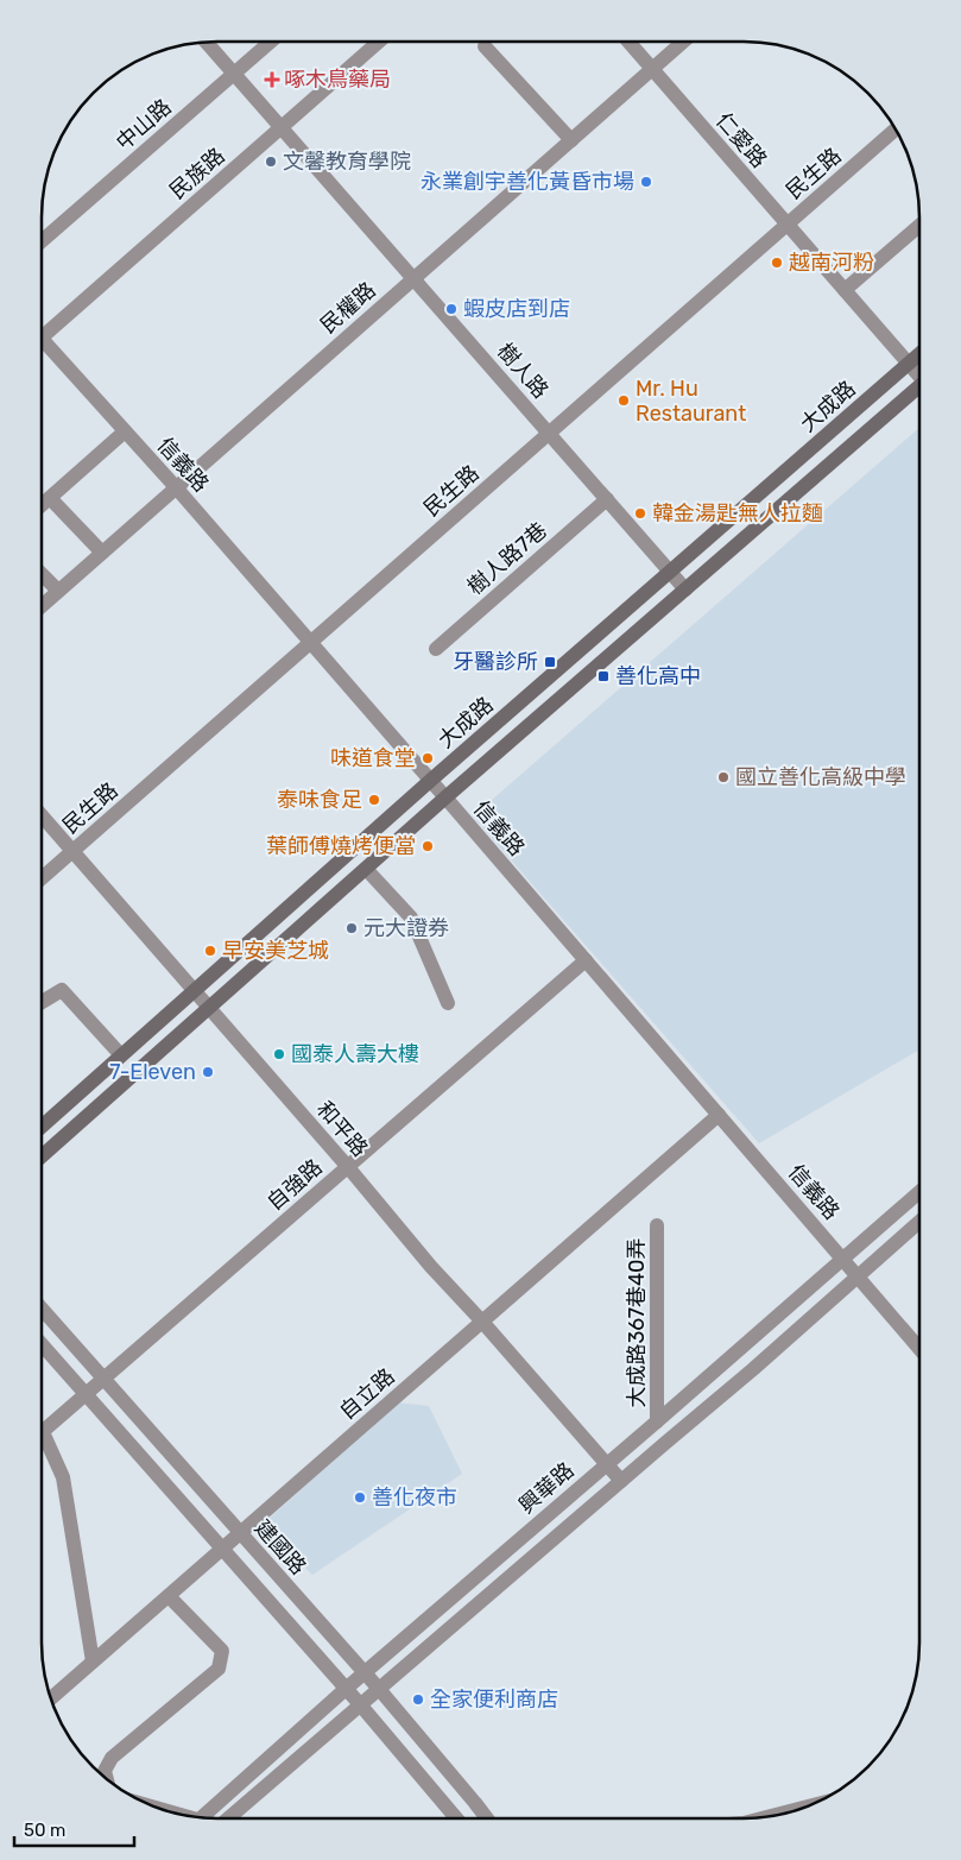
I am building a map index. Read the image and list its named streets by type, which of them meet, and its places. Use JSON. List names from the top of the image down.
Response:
{
  "streets": {
    "main road": ["大成路"],
    "street": [
      "中山路",
      "仁愛路",
      "民族路",
      "民生路",
      "民權路",
      "樹人路",
      "信義路",
      "樹人路7巷",
      "和平路",
      "自強路",
      "大成路367巷40弄",
      "自立路",
      "興華路",
      "建國路"
    ]
  },
  "crossings": [
    ["中山路", "樹人路"],
    ["仁愛路", "民生路"],
    ["仁愛路", "民權路"],
    ["仁愛路", "大成路"],
    ["民族路", "樹人路"],
    ["民生路", "樹人路"],
    ["民生路", "信義路"],
    ["民生路", "和平路"],
    ["民權路", "樹人路"],
    ["民權路", "信義路"],
    ["樹人路", "大成路"],
    ["樹人路", "樹人路7巷"],
    ["大成路", "信義路"],
    ["大成路", "和平路"],
    ["信義路", "自強路"],
    ["信義路", "自立路"],
    ["信義路", "興華路"],
    ["和平路", "自強路"],
    ["和平路", "自立路"],
    ["和平路", "興華路"],
    ["自強路", "建國路"],
    ["大成路367巷40弄", "興華路"],
    ["自立路", "建國路"],
    ["興華路", "建國路"]
  ],
  "places": {
    "health": ["啄木鳥藥局"],
    "other": [
      "文馨教育學院",
      "永業創宇善化黃昏市場",
      "越南河粉",
      "蝦皮店到店",
      "Mr. Hu Restaurant",
      "韓金湯匙無人拉麵",
      "味道食堂",
      "國立善化高級中學",
      "泰味食足",
      "葉師傅燒烤便當",
      "元大證券",
      "早安美芝城",
      "國泰人壽大樓",
      "7-Eleven",
      "善化夜市",
      "全家便利商店"
    ],
    "transit": ["牙醫診所", "善化高中"]
  },
  "scale_bar": "50 m"
}
